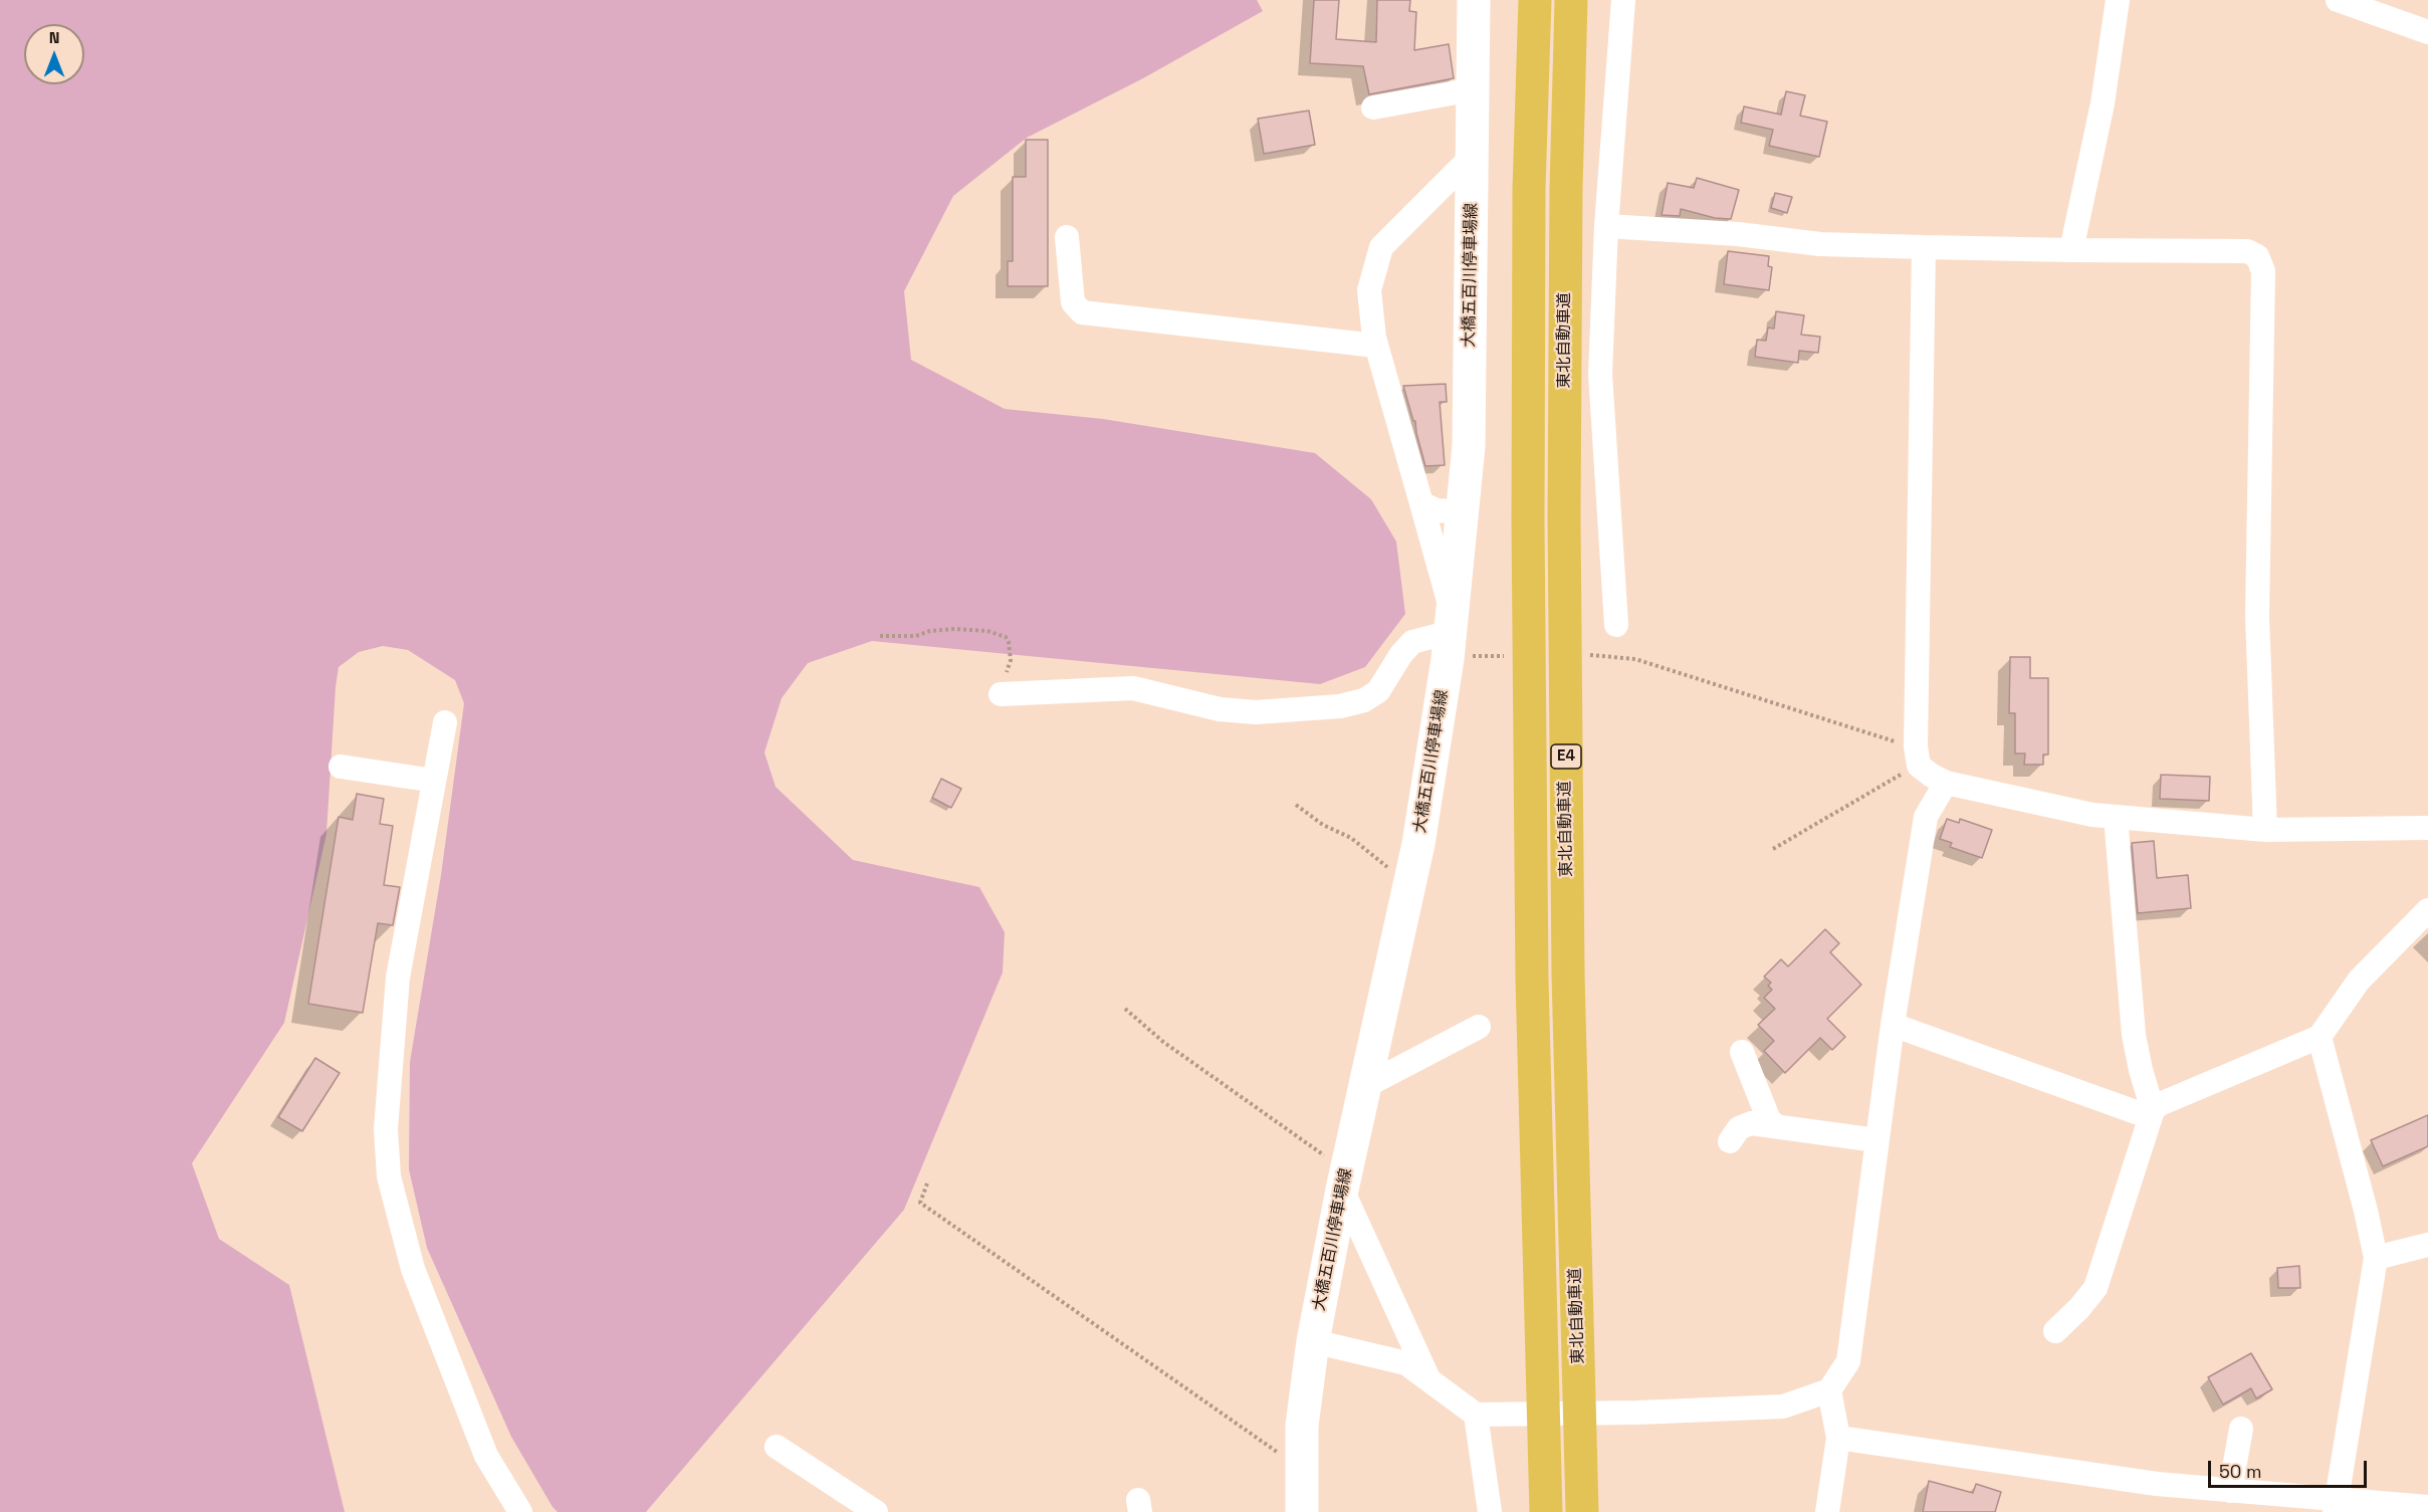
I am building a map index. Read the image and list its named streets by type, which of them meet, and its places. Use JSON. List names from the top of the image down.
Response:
{
  "streets": {
    "highway": ["東北自動車道", "E4"],
    "main road": ["大橋五百川停車場線"]
  },
  "scale_bar": "50 m",
  "north": "top"
}
